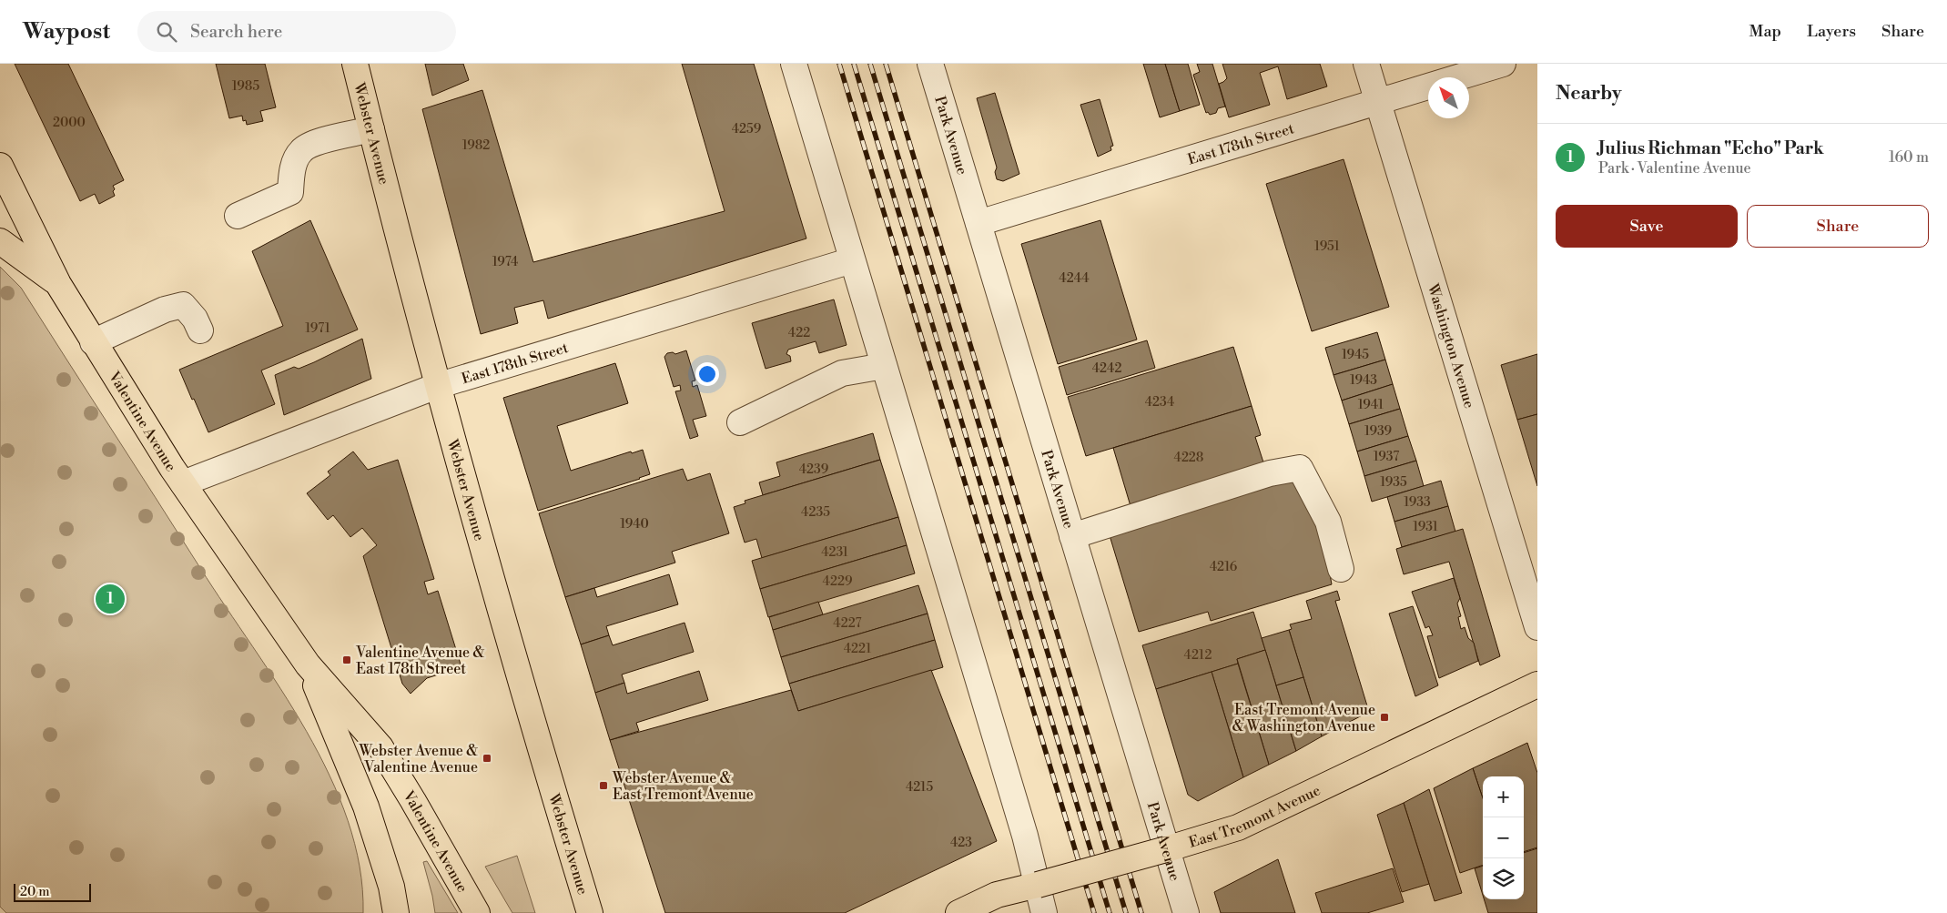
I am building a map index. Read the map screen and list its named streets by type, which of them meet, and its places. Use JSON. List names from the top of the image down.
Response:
{
  "streets": {
    "main road": ["Webster Avenue", "Valentine Avenue", "East Tremont Avenue"],
    "street": ["Park Avenue", "East 178th Street", "Washington Avenue"]
  },
  "crossings": [
    ["Webster Avenue", "East 178th Street"],
    ["Park Avenue", "East 178th Street"],
    ["Park Avenue", "East Tremont Avenue"],
    ["East 178th Street", "Washington Avenue"],
    ["East 178th Street", "Valentine Avenue"]
  ],
  "places": {
    "transit": [
      "Valentine Avenue & East 178th Street",
      "East Tremont Avenue & Washington Avenue",
      "Webster Avenue & Valentine Avenue",
      "Webster Avenue & East Tremont Avenue"
    ]
  },
  "house_numbers": [
    "1985",
    "2000",
    "4259",
    "1982",
    "1951",
    "1974",
    "4244",
    "1971",
    "422",
    "1945",
    "4242",
    "1943",
    "4234",
    "1941",
    "1939",
    "1937",
    "4228",
    "4239",
    "1935",
    "1933",
    "4235",
    "1940",
    "1931",
    "4231",
    "4216",
    "4229",
    "4227",
    "4221",
    "4212",
    "4215",
    "423"
  ],
  "scale_bar": "20 m",
  "north": "top left",
  "page": {
    "header": "Waypost",
    "search": "Search here",
    "nav": ["Map", "Layers", "Share"],
    "heading": "Nearby",
    "list": [
      {
        "mark": "1",
        "name": "Julius Richman \"Echo\" Park",
        "note": "Park · Valentine Avenue",
        "value": "160 m"
      }
    ],
    "buttons": ["Save", "Share"],
    "pins": "1",
    "map_buttons": ["+", "−"],
    "scale": "20 m"
  }
}
